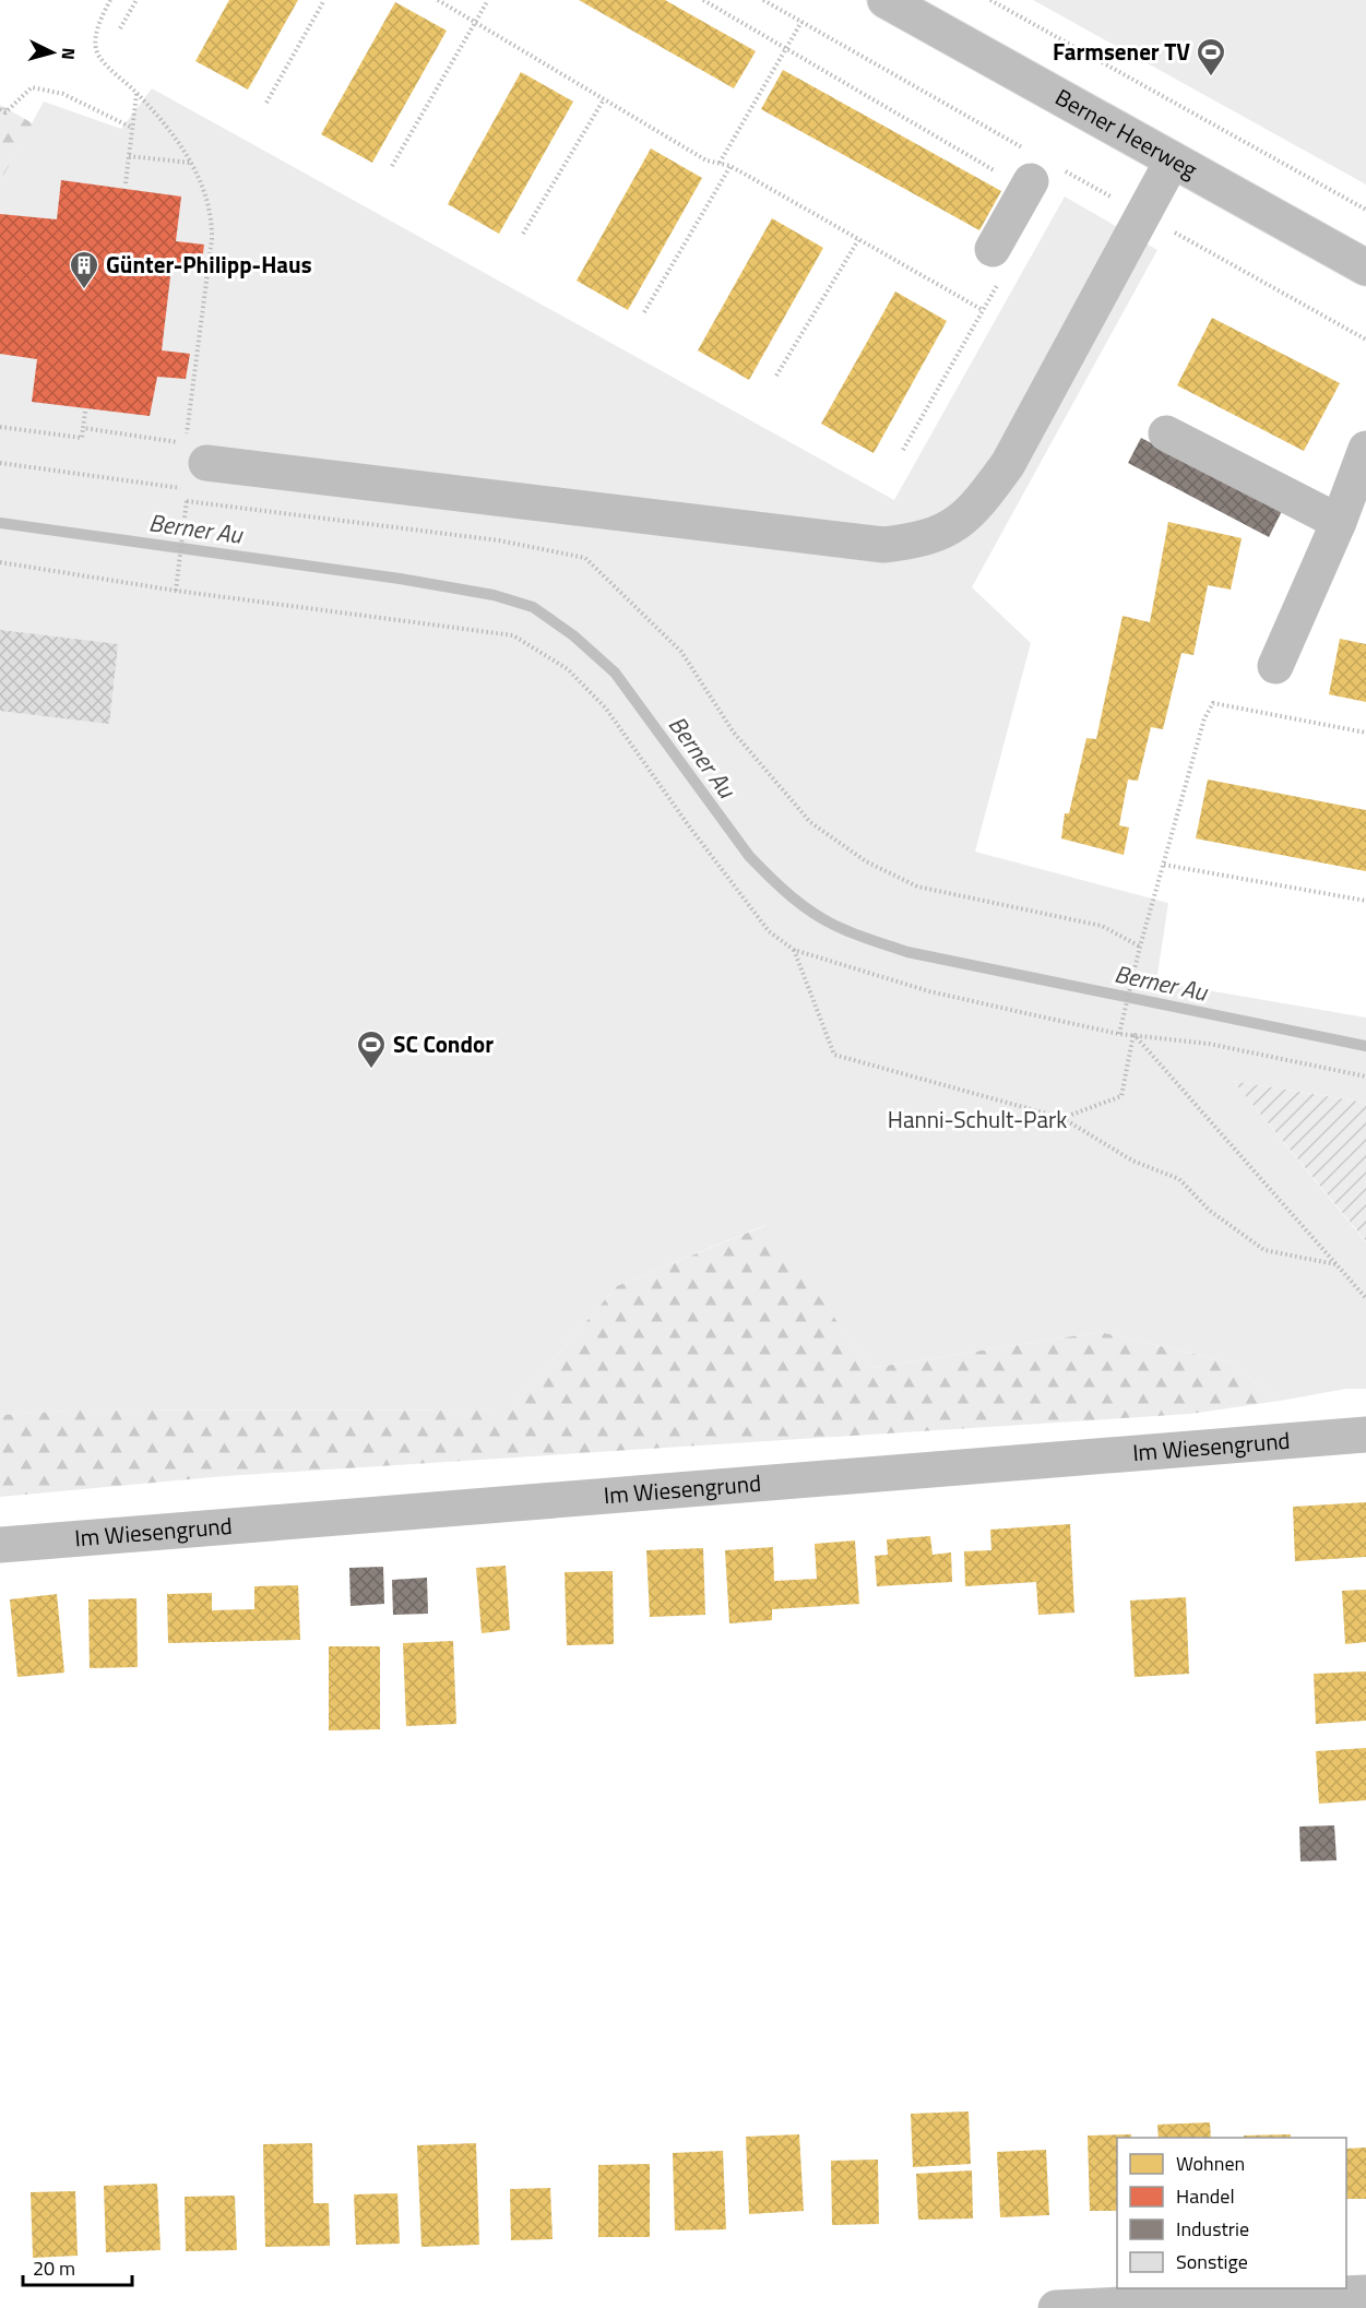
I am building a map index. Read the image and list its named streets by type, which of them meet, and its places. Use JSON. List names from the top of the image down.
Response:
{
  "streets": {
    "street": ["Berner Heerweg", "Im Wiesengrund"]
  },
  "water": ["Berner Au"],
  "parks": ["Hanni-Schult-Park"],
  "places": {
    "sports": ["Farmsener TV", "SC Condor"],
    "building": ["Günter-Philipp-Haus"]
  },
  "legend": [
    "Wohnen",
    "Handel",
    "Industrie",
    "Sonstige"
  ],
  "scale_bar": "20 m",
  "north": "right"
}
